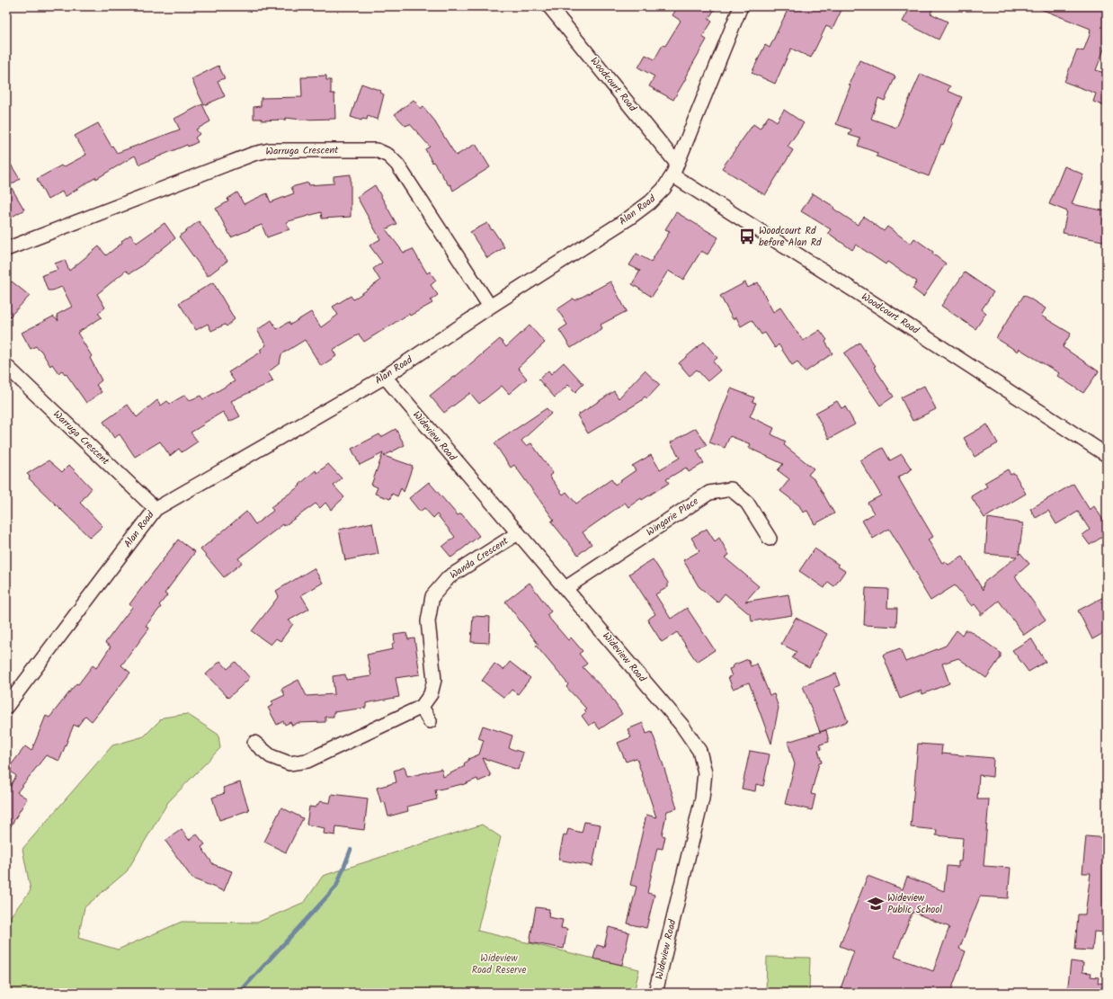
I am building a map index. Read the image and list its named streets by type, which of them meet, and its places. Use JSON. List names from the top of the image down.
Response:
{
  "streets": {
    "street": [
      "Woodcourt Road",
      "Warruga Crescent",
      "Alan Road",
      "Wideview Road",
      "Wingarie Place",
      "Wanda Crescent"
    ]
  },
  "crossings": [
    ["Woodcourt Road", "Alan Road"],
    ["Warruga Crescent", "Alan Road"],
    ["Alan Road", "Wideview Road"],
    ["Wideview Road", "Wingarie Place"],
    ["Wideview Road", "Wanda Crescent"]
  ],
  "parks": ["Wideview Road Reserve"],
  "places": {
    "bus stop": ["Woodcourt Rd before Alan Rd"],
    "school or university": ["Wideview Public School"]
  }
}
